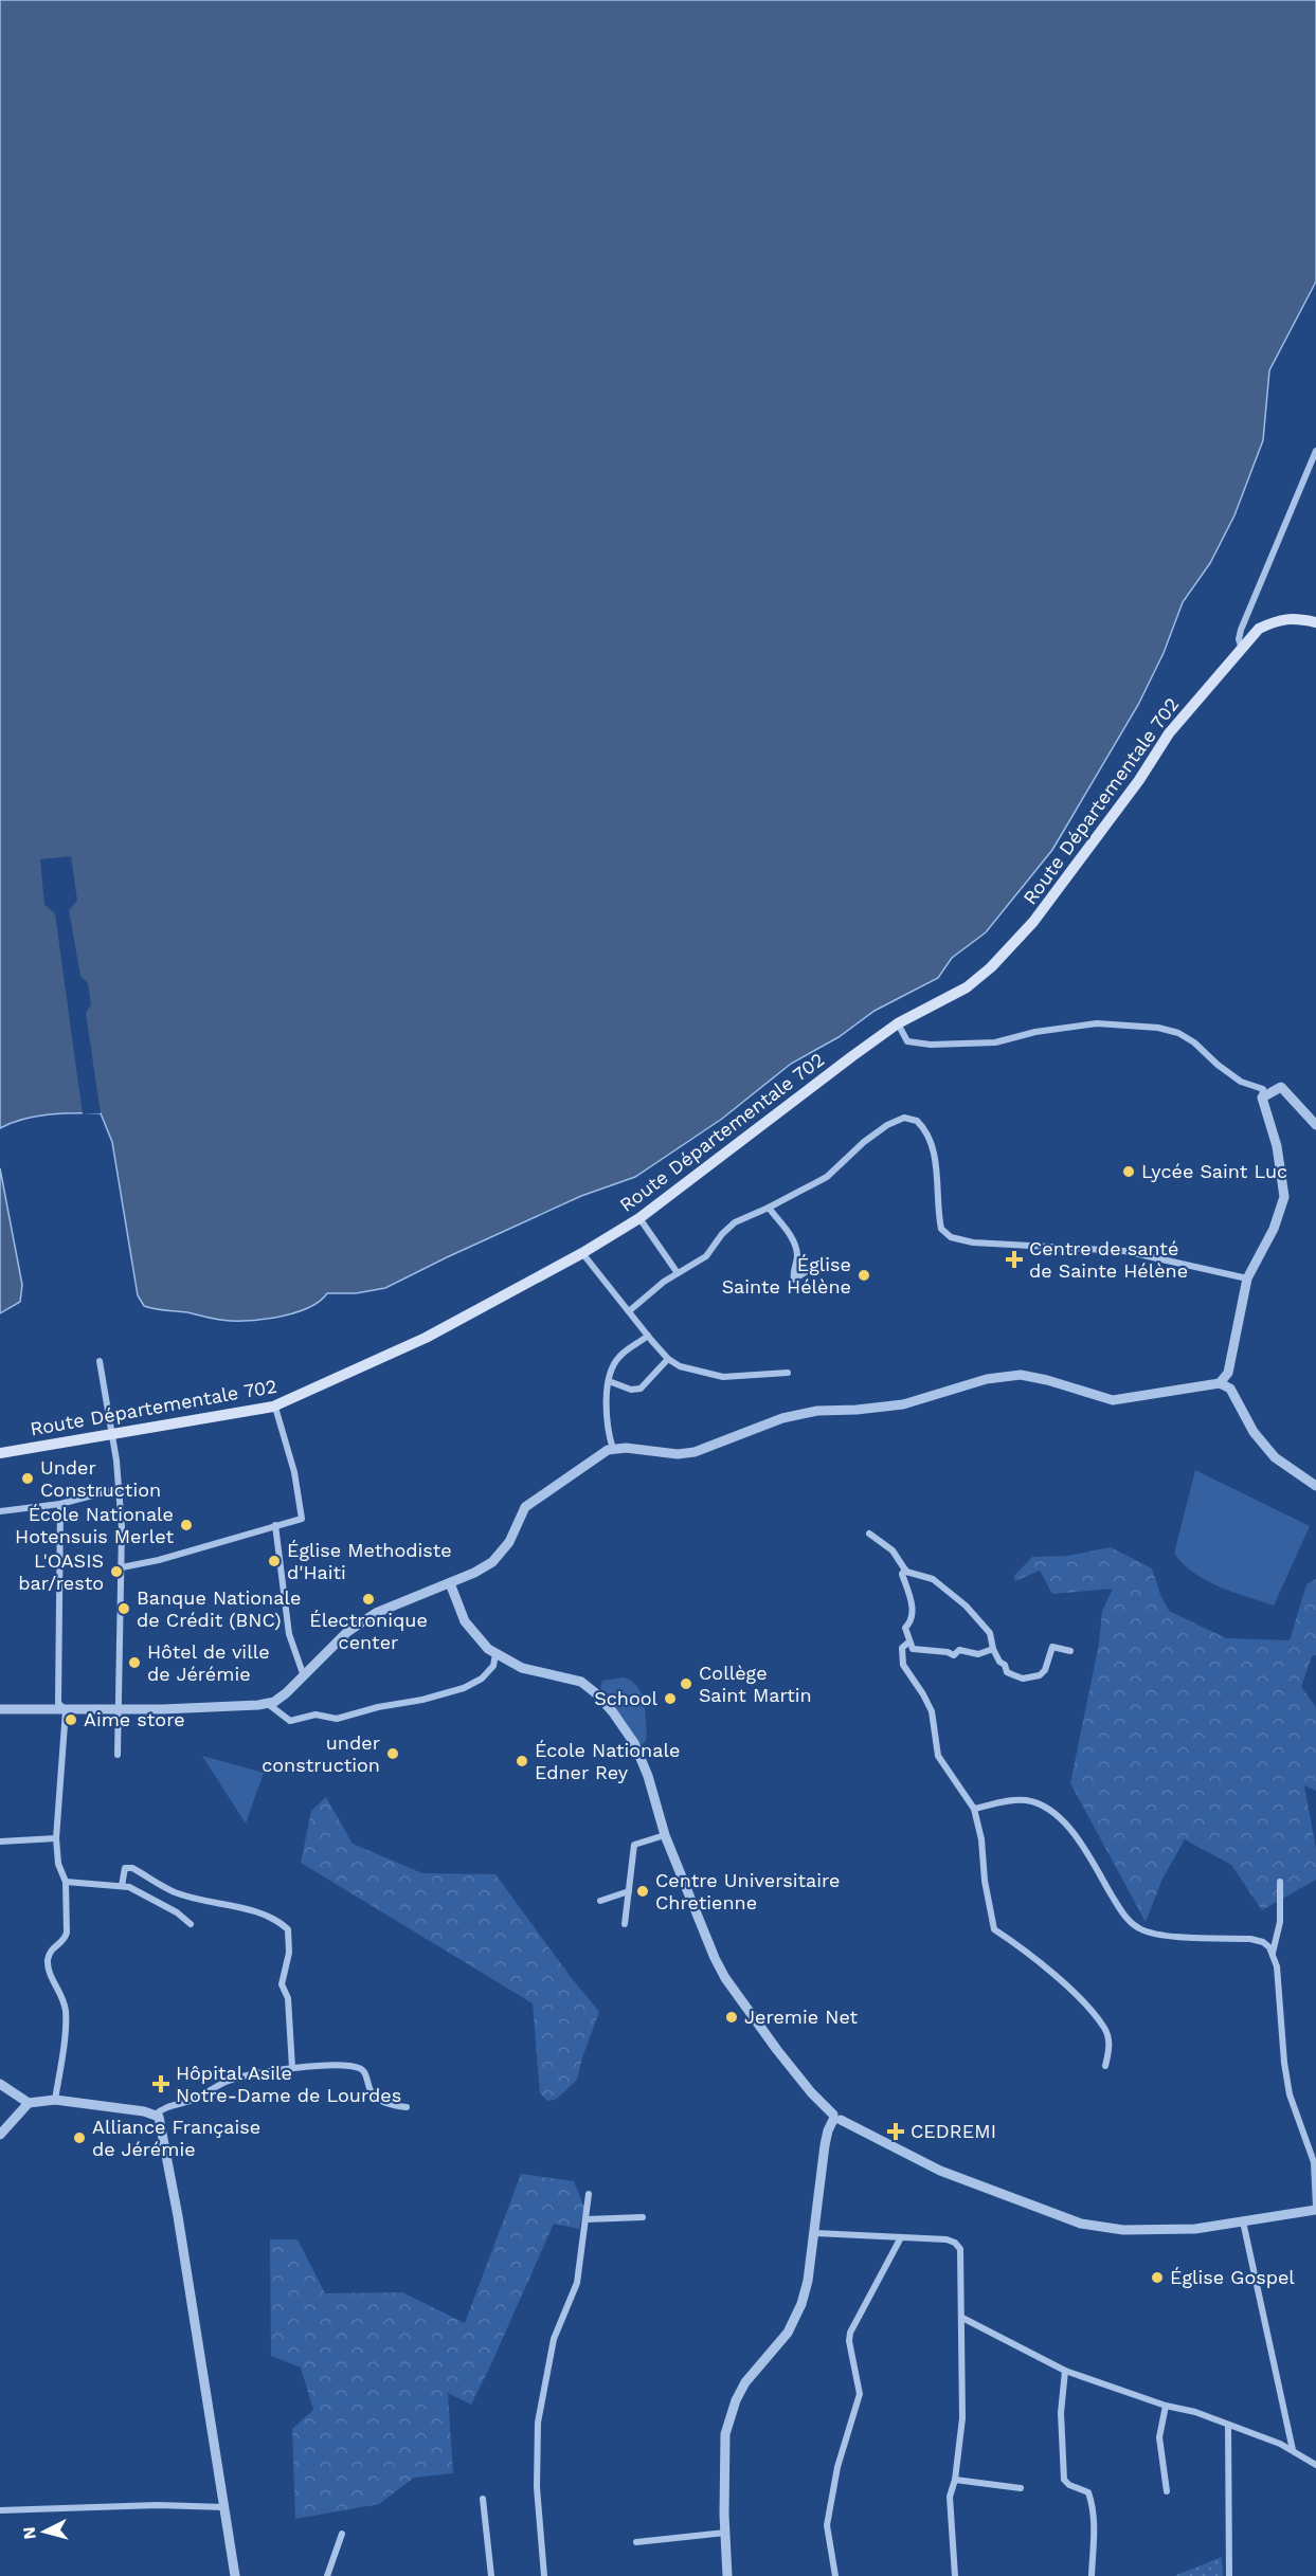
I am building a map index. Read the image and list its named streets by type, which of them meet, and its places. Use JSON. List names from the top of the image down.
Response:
{
  "streets": {
    "main road": ["Route Départementale 702"]
  },
  "places": {
    "other": [
      "Lycée Saint Luc",
      "Église Sainte Hélène",
      "Under Construction",
      "École Nationale Hotensuis Merlet",
      "Église Methodiste d'Haiti",
      "L'OASIS bar/resto",
      "Électronique center",
      "Banque Nationale de Crédit (BNC)",
      "Hôtel de ville de Jérémie",
      "Collège Saint Martin",
      "School",
      "Aime store",
      "under construction",
      "École Nationale Edner Rey",
      "Centre Universitaire Chretienne",
      "Jeremie Net",
      "Alliance Française de Jérémie",
      "Église Gospel"
    ],
    "health": ["Centre de santé de Sainte Hélène", "Hôpital Asile Notre-Dame de Lourdes", "CEDREMI"]
  },
  "north": "left"
}
